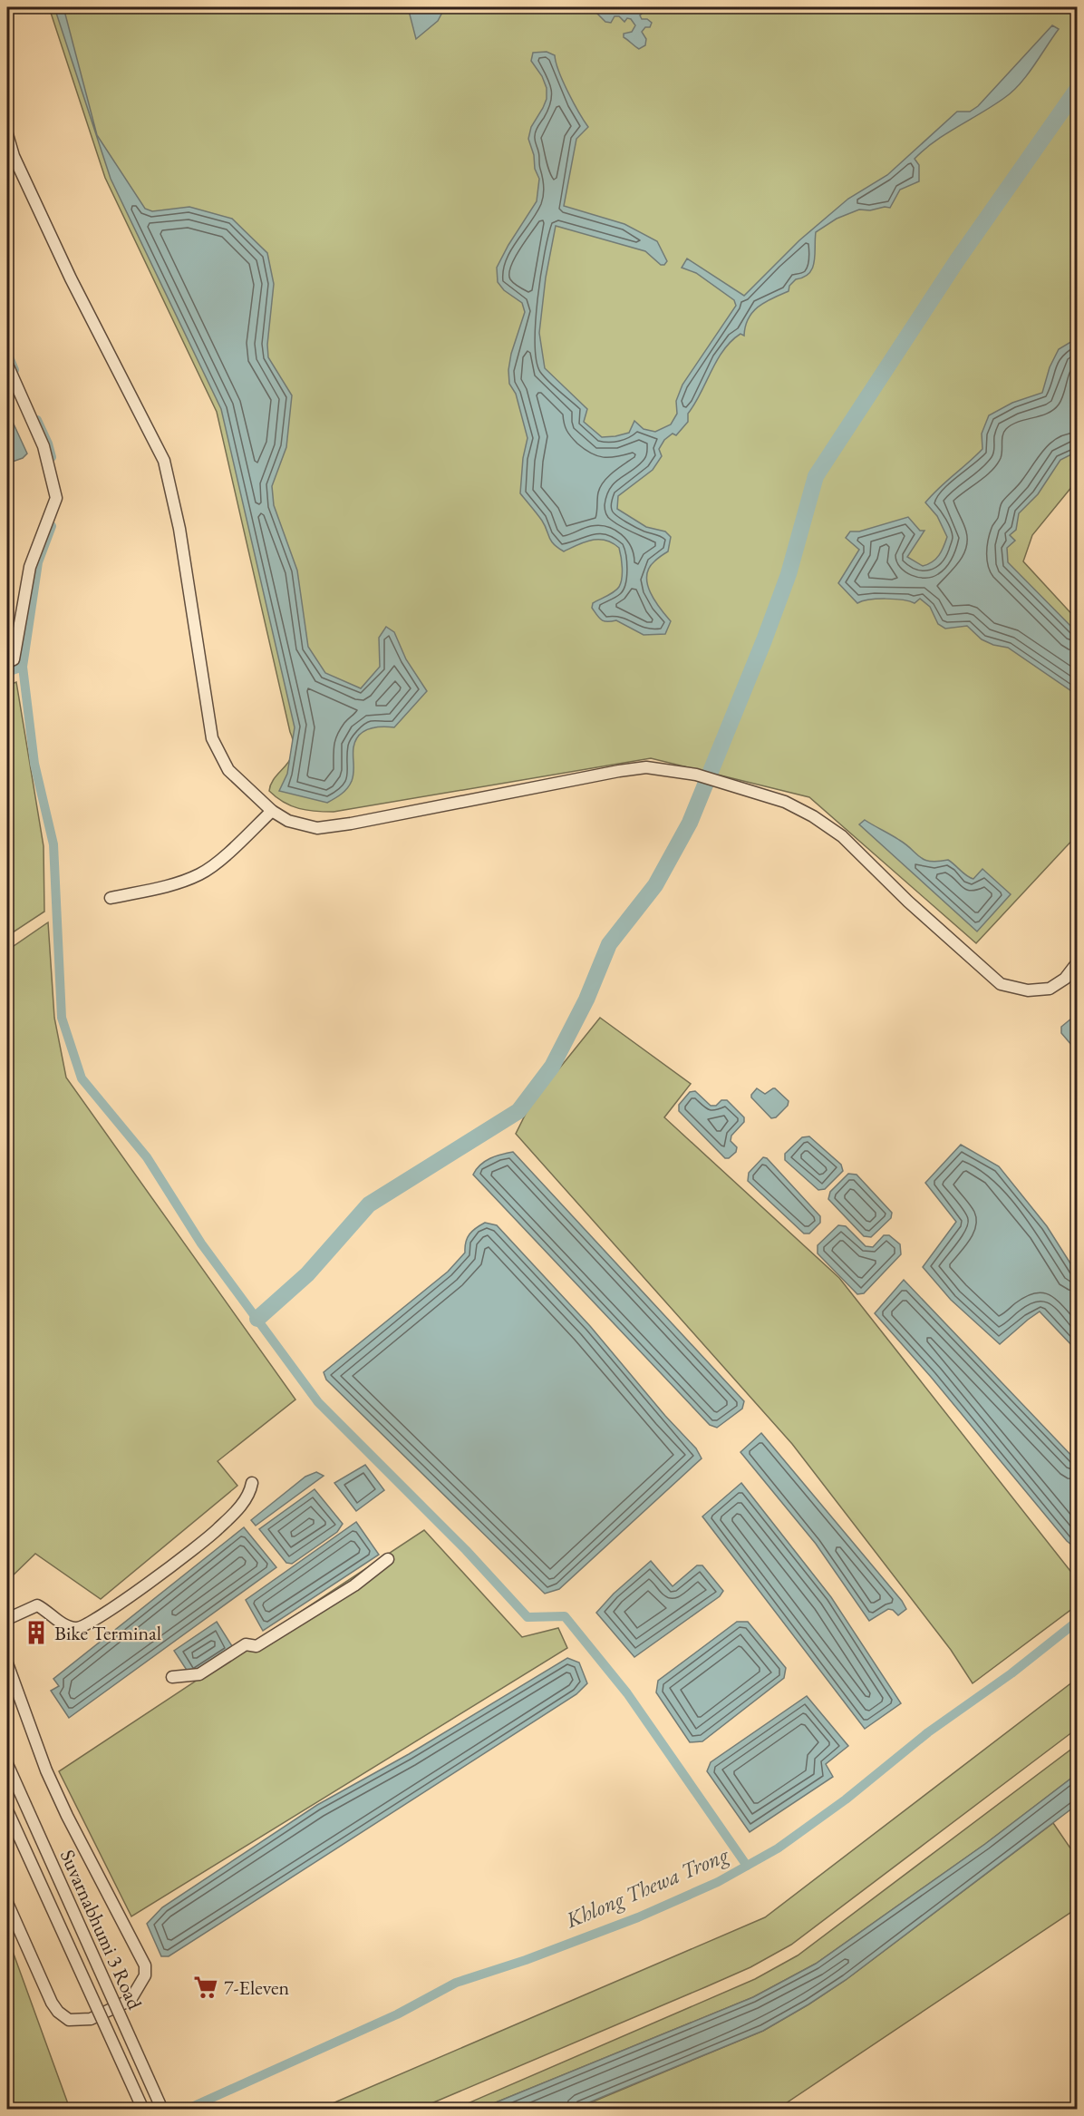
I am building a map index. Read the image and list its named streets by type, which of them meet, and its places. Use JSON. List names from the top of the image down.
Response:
{
  "streets": {
    "street": ["Suvarnabhumi 3 Road"]
  },
  "water": ["Khlong Thewa Trong"],
  "places": {
    "building": ["Bike Terminal"],
    "supermarket": ["7-Eleven"]
  }
}
